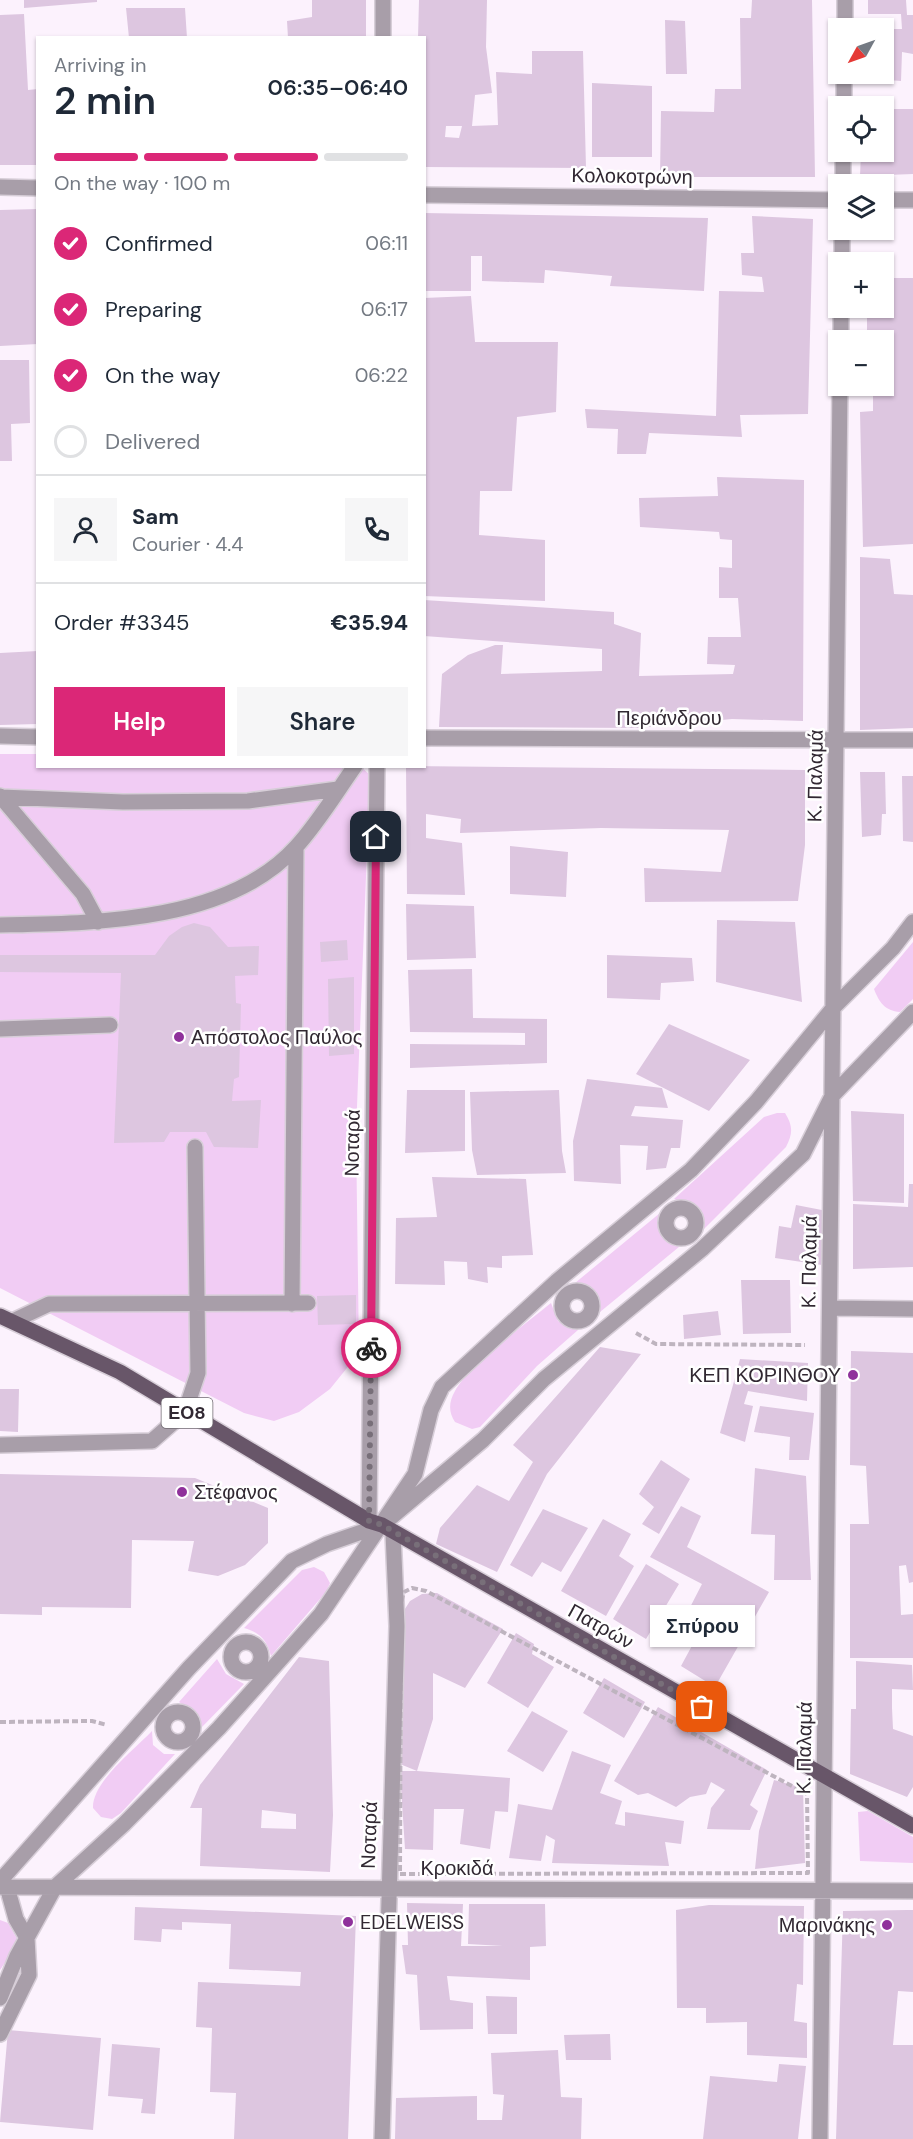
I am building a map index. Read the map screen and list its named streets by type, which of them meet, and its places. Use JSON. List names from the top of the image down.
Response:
{
  "streets": {
    "main road": ["ΕΟ8", "Πατρών"],
    "street": [
      "Κολοκοτρώνη",
      "Περιάνδρου",
      "Κ. Παλαμά",
      "Νοταρά",
      "Κροκιδά"
    ]
  },
  "crossings": [
    ["Περιάνδρου", "Κ. Παλαμά"],
    ["Κ. Παλαμά", "Πατρών"],
    ["Κ. Παλαμά", "Κροκιδά"],
    ["Νοταρά", "ΕΟ8"],
    ["Νοταρά", "Πατρών"],
    ["Νοταρά", "Κροκιδά"],
    ["ΕΟ8", "Πατρών"]
  ],
  "places": [
    "Απόστολος Παύλος",
    "ΚΕΠ ΚΟΡΙΝΘΟΥ",
    "Στέφανος",
    "Σπύρου",
    "EDELWEISS",
    "Μαρινάκης"
  ],
  "north": "bottom left",
  "page": {
    "map_buttons": ["+", "−"],
    "heading": ["2 min", "Arriving in", "06:35–06:40"],
    "panel": [
      "Sam",
      "Courier · 4.4",
      "Order #3345",
      "€35.94"
    ],
    "bar": "On the way · 100 m",
    "list": [
      ["Confirmed", "06:11"],
      ["Preparing", "06:17"],
      ["On the way", "06:22"],
      "Delivered"
    ],
    "buttons": ["Help", "Share"],
    "bubble": "Σπύρου"
  }
}
